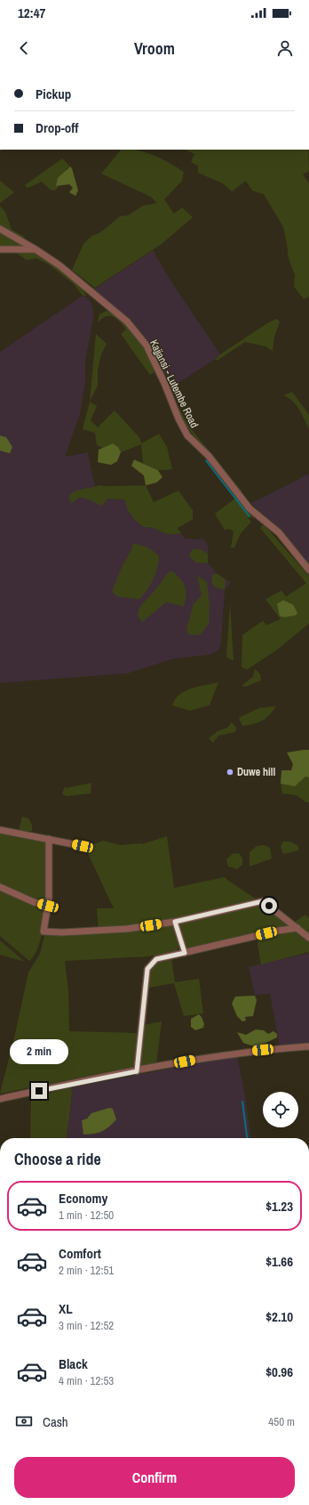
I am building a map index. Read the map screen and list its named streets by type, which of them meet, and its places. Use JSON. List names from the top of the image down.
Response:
{
  "streets": {
    "street": ["Kajjansi - Lutembe Road"]
  },
  "places": ["Duwe hill"],
  "page": {
    "status": "12:47",
    "header": "Vroom",
    "banner": ["Pickup", "Drop-off"],
    "bubble": "2 min",
    "heading": "Choose a ride",
    "list": [
      {
        "name": "Economy",
        "note": "1 min · 12:50",
        "value": "$1.23"
      },
      {
        "name": "Comfort",
        "note": "2 min · 12:51",
        "value": "$1.66"
      },
      {
        "name": "XL",
        "note": "3 min · 12:52",
        "value": "$2.10"
      },
      {
        "name": "Black",
        "note": "4 min · 12:53",
        "value": "$0.96"
      }
    ],
    "pay": ["Cash", "450 m"],
    "buttons": "Confirm"
  }
}
